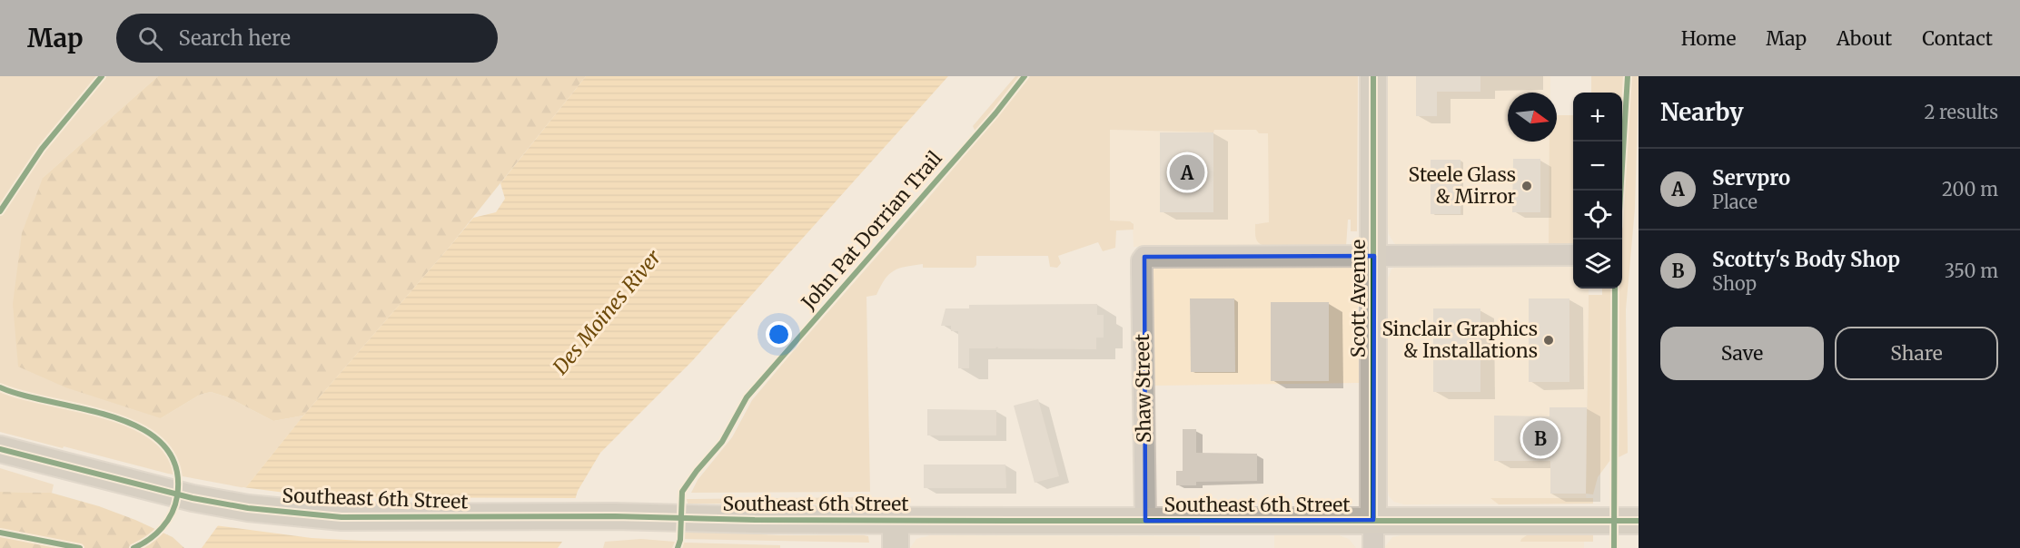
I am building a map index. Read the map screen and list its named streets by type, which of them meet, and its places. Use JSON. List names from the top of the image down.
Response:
{
  "streets": {
    "main road": ["Scott Avenue", "Southeast 6th Street"],
    "street": ["Shaw Street"],
    "cycle path": ["John Pat Dorrian Trail"]
  },
  "crossings": [
    ["Scott Avenue", "Shaw Street"],
    ["Scott Avenue", "Southeast 6th Street"],
    ["Shaw Street", "Southeast 6th Street"]
  ],
  "water": ["Des Moines River"],
  "places": ["Steele Glass & Mirror", "Sinclair Graphics & Installations"],
  "north": "right",
  "page": {
    "header": "Map",
    "search": "Search here",
    "nav": [
      "Home",
      "Map",
      "About",
      "Contact"
    ],
    "heading": ["Nearby", "2 results"],
    "map_buttons": ["+", "−"],
    "list": [
      {
        "mark": "A",
        "name": "Servpro",
        "note": "Place",
        "value": "200 m"
      },
      {
        "mark": "B",
        "name": "Scotty's Body Shop",
        "note": "Shop",
        "value": "350 m"
      }
    ],
    "pins": ["A", "B"],
    "buttons": ["Save", "Share"]
  }
}
